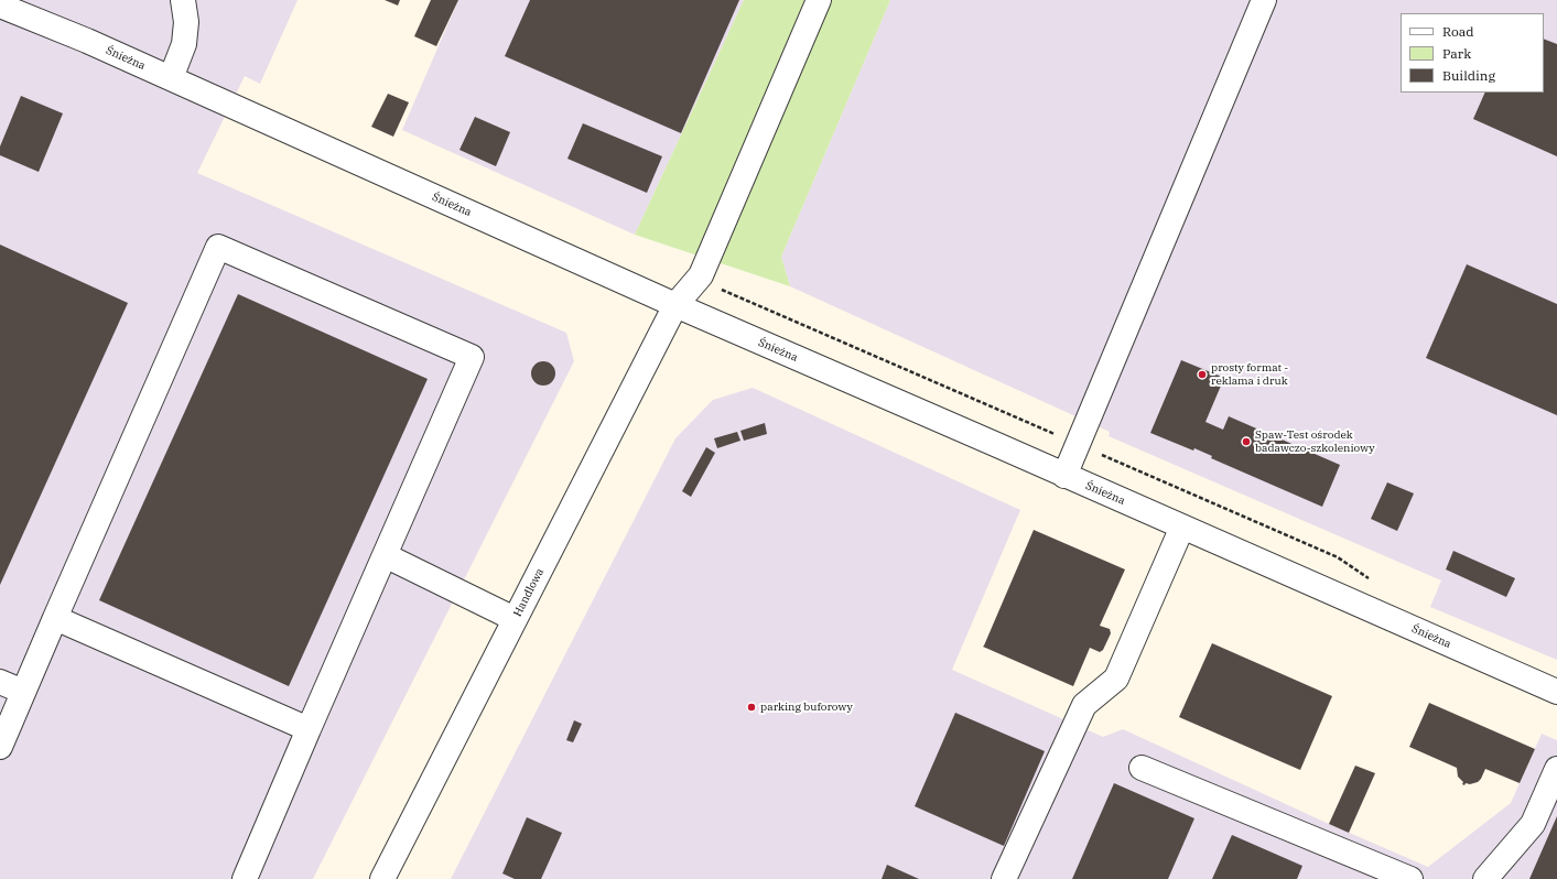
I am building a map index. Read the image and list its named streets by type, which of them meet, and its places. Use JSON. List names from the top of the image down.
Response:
{
  "streets": {
    "street": ["Śnieżna", "Handlowa"]
  },
  "crossings": [
    ["Śnieżna", "Handlowa"]
  ],
  "places": ["prosty format - reklama i druk", "Spaw-Test ośrodek badawczo-szkoleniowy", "parking buforowy"],
  "legend": ["Road", "Park", "Building"]
}
